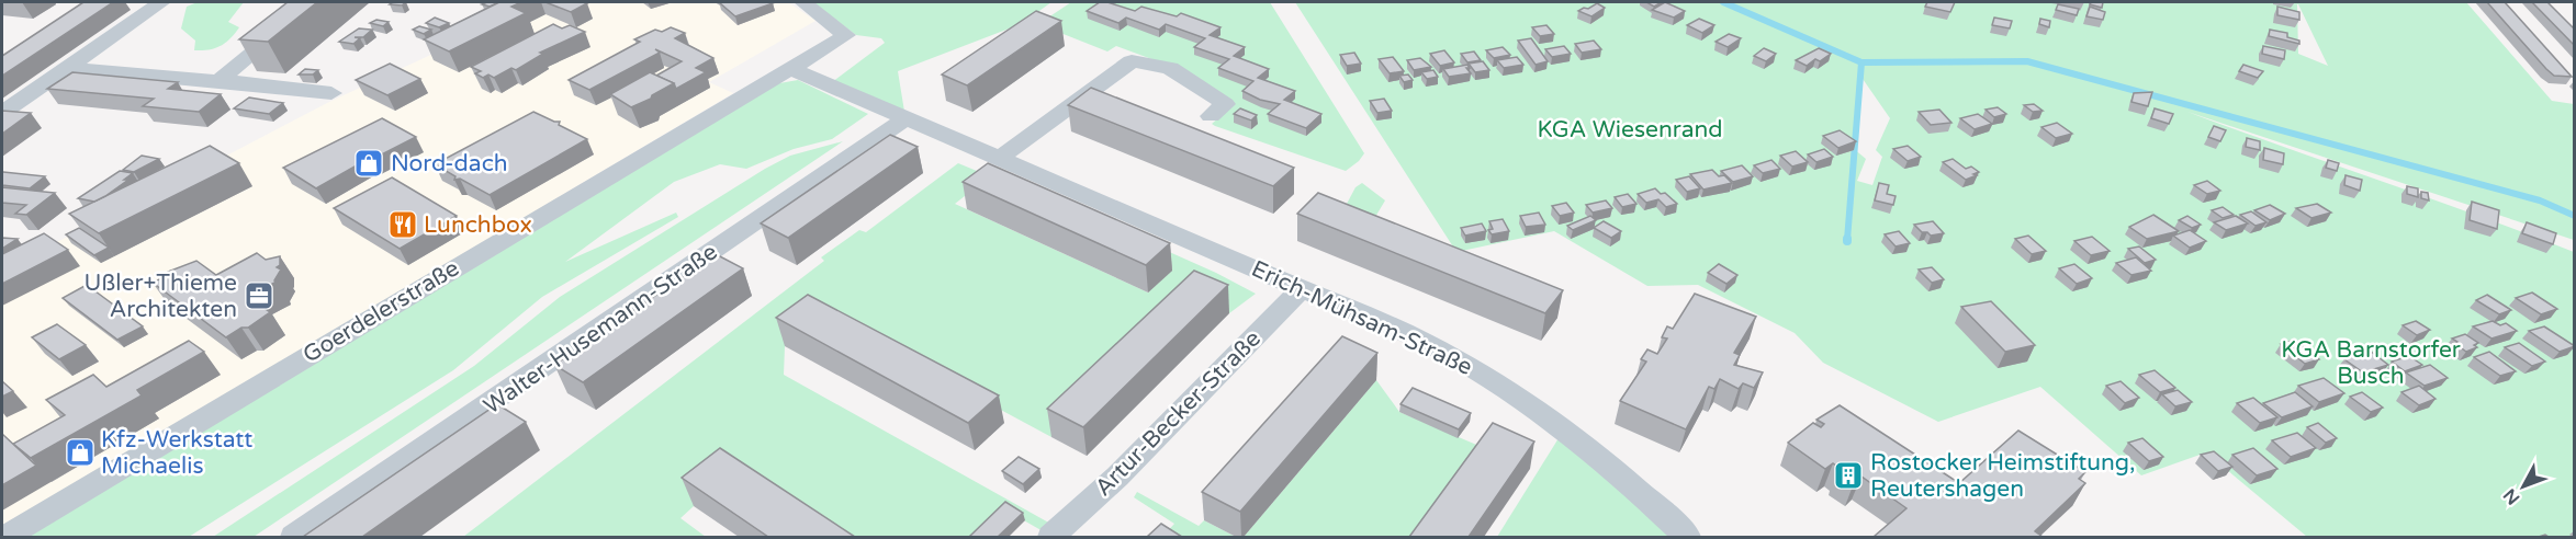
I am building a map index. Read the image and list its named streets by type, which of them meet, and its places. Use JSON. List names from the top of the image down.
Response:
{
  "streets": {
    "street": [
      "Goerdelerstraße",
      "Erich-Mühsam-Straße",
      "Walter-Husemann-Straße",
      "Artur-Becker-Straße"
    ]
  },
  "crossings": [
    ["Goerdelerstraße", "Erich-Mühsam-Straße"],
    ["Erich-Mühsam-Straße", "Walter-Husemann-Straße"],
    ["Erich-Mühsam-Straße", "Artur-Becker-Straße"]
  ],
  "parks": ["KGA Wiesenrand", "KGA Barnstorfer Busch"],
  "places": {
    "shop": ["Nord-dach", "Kfz-Werkstatt Michaelis"],
    "restaurant": ["Lunchbox"],
    "office": ["Ußler+Thieme Architekten"],
    "building": ["Rostocker Heimstiftung, Reutershagen"]
  },
  "north": "bottom left"
}
